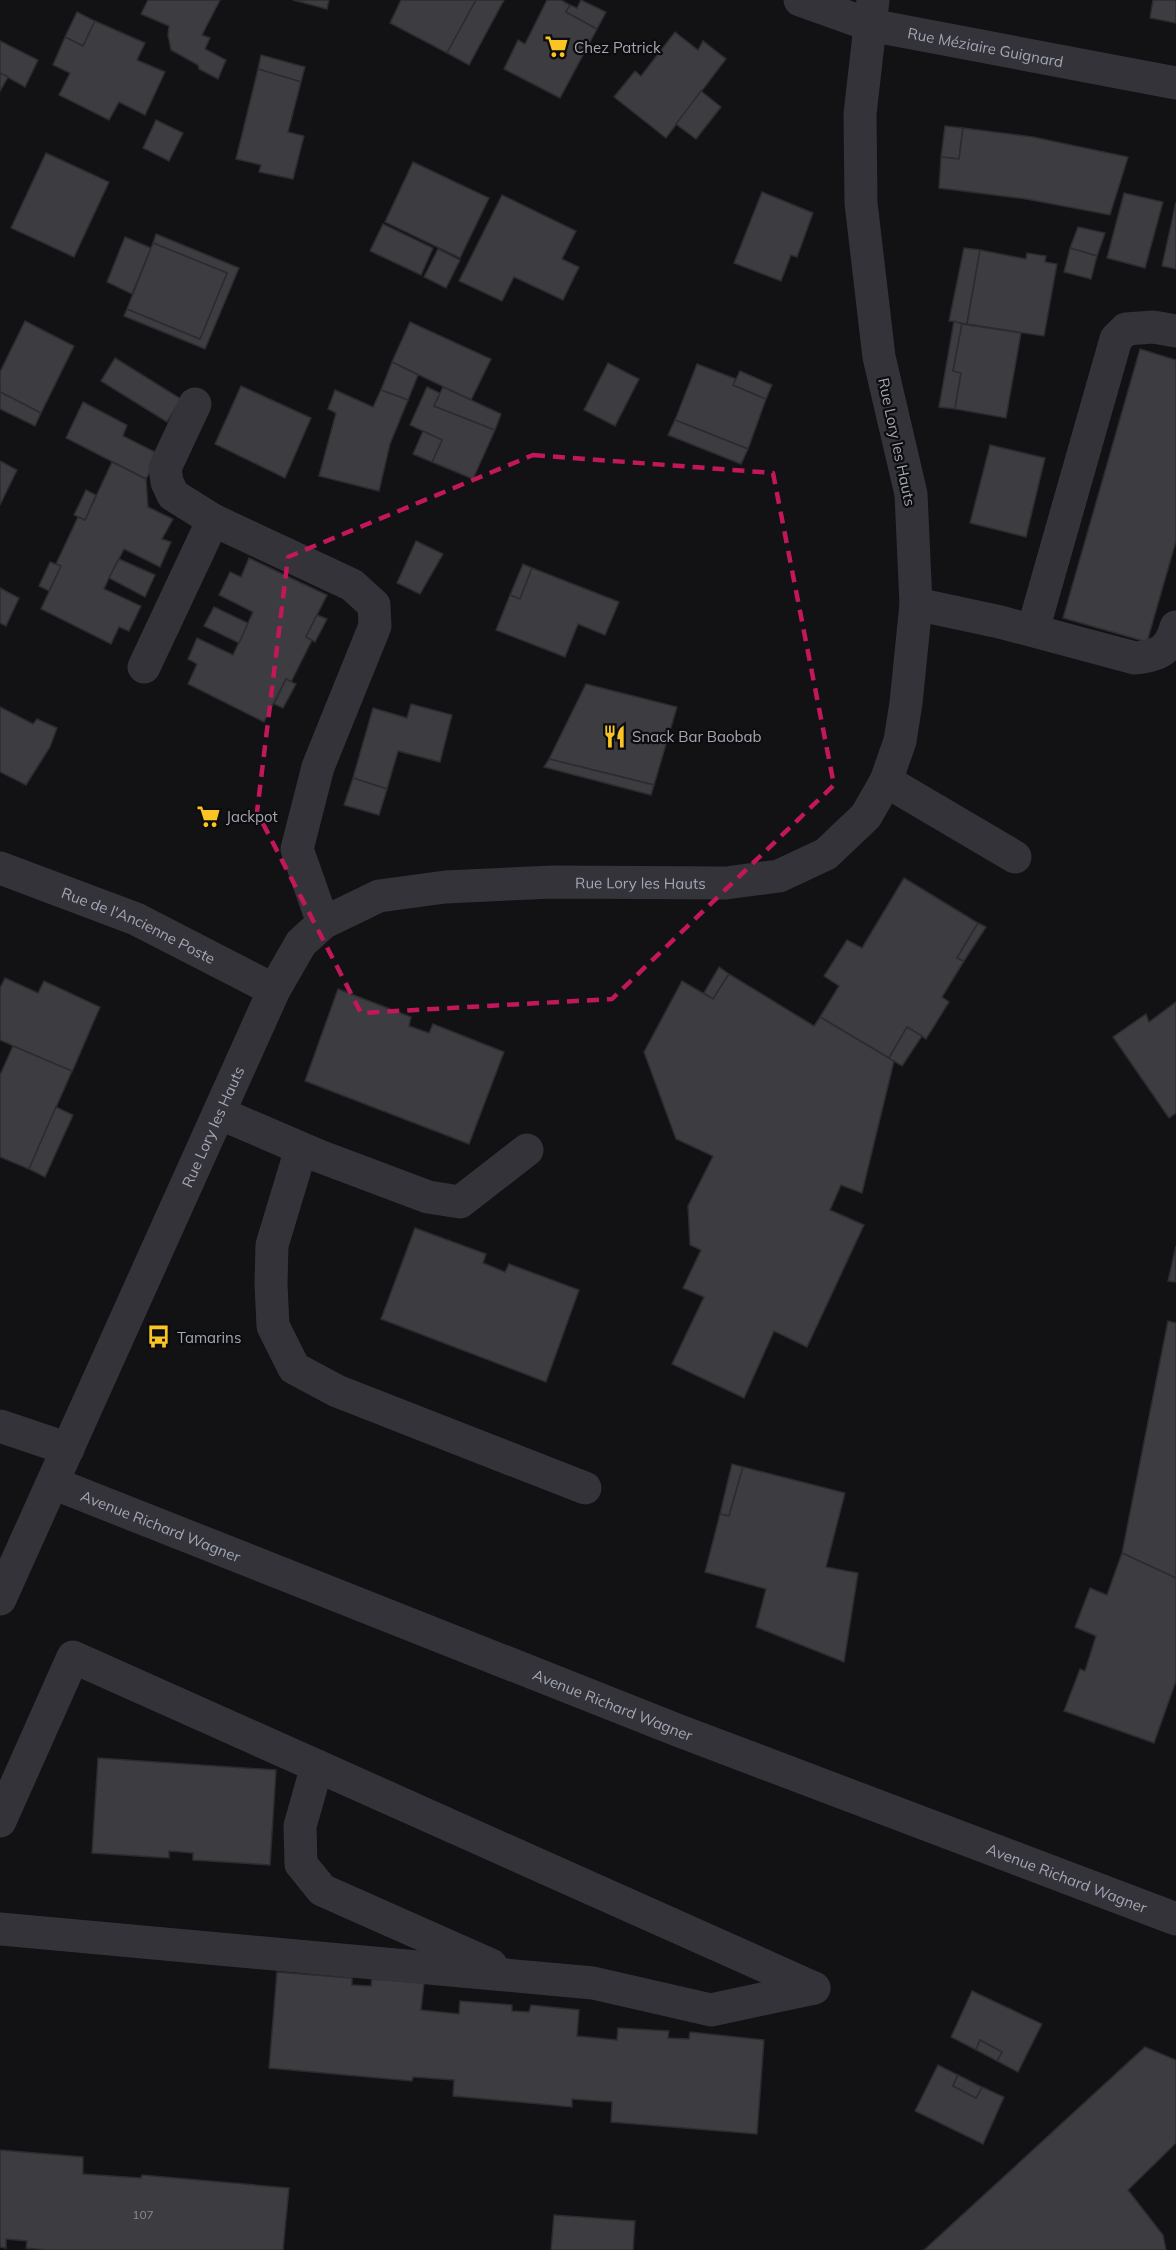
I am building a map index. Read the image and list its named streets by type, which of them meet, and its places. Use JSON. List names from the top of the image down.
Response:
{
  "streets": {
    "street": [
      "Rue Méziaire Guignard",
      "Rue Lory les Hauts",
      "Rue de l'Ancienne Poste",
      "Avenue Richard Wagner"
    ]
  },
  "crossings": [
    ["Rue Méziaire Guignard", "Rue Lory les Hauts"],
    ["Rue Lory les Hauts", "Rue de l'Ancienne Poste"],
    ["Rue Lory les Hauts", "Avenue Richard Wagner"]
  ],
  "places": {
    "supermarket": ["Chez Patrick", "Jackpot"],
    "restaurant": ["Snack Bar Baobab"],
    "bus stop": ["Tamarins"]
  },
  "house_numbers": ["107"]
}
